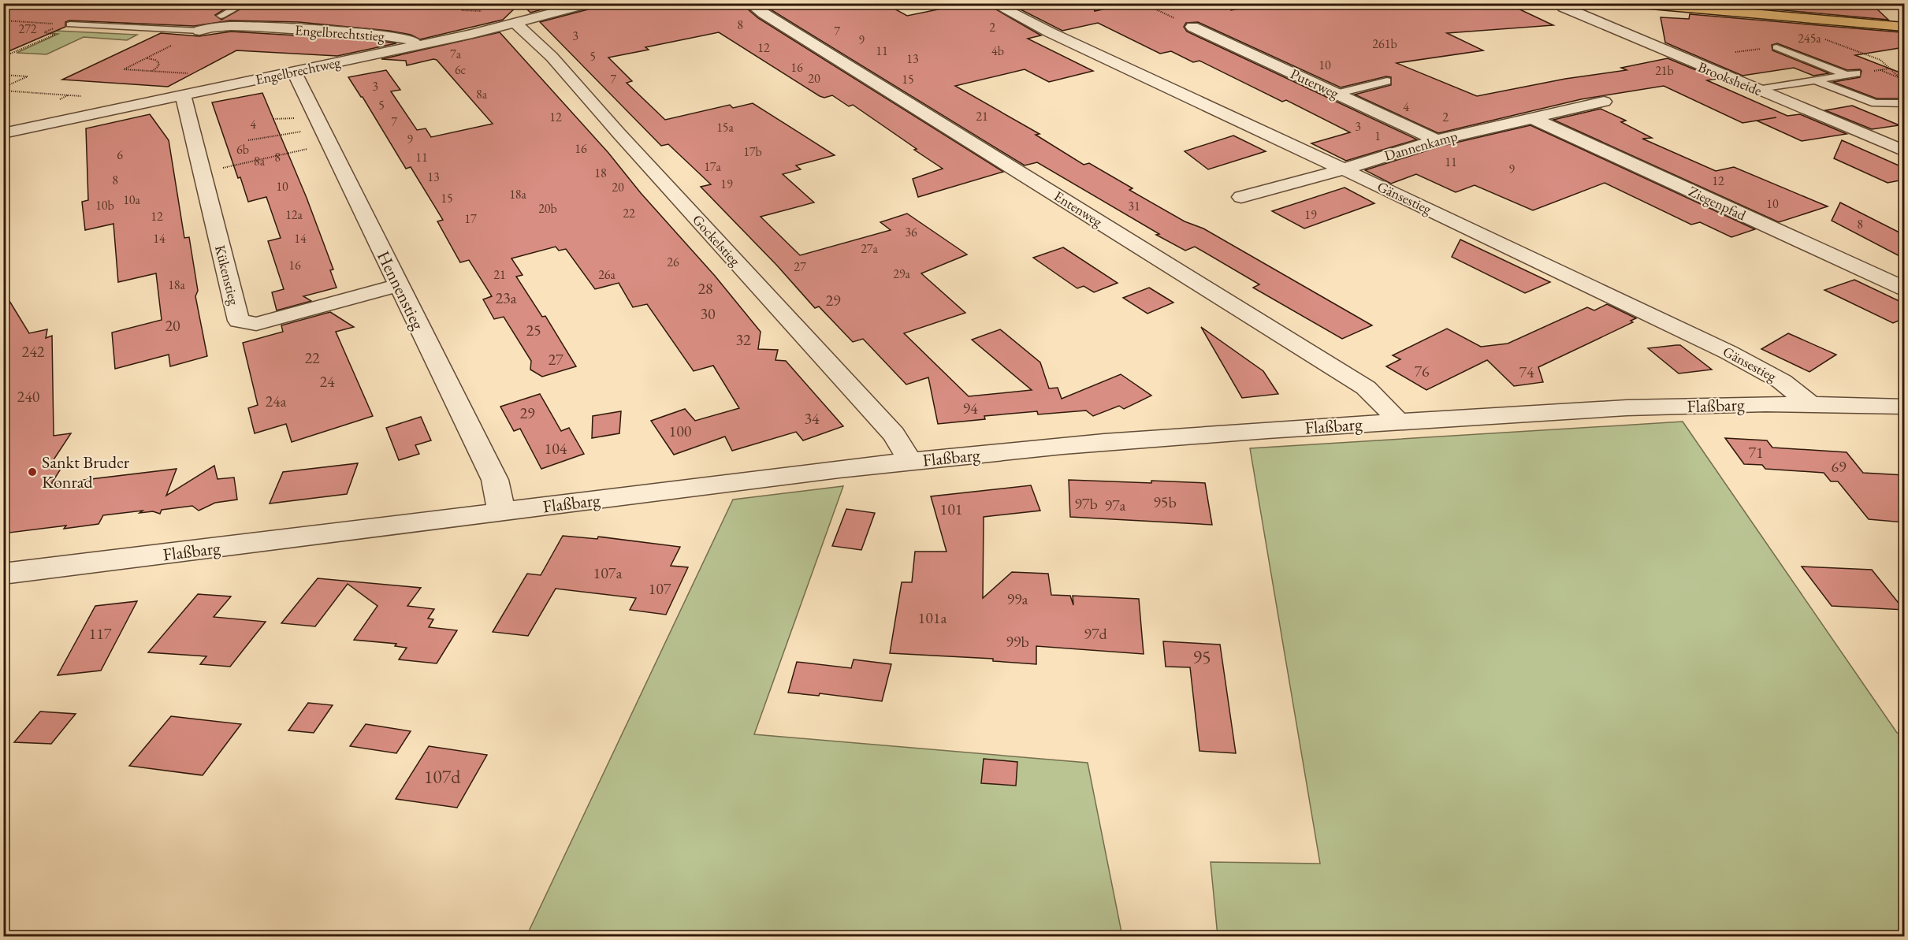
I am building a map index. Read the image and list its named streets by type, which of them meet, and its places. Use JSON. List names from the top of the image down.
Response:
{
  "streets": {
    "street": [
      "Engelbrechtstieg",
      "Engelbrechtweg",
      "Brooksheide",
      "Puterweg",
      "Dannenkamp",
      "Gänsestieg",
      "Ziegenpfad",
      "Entenweg",
      "Gockelstieg",
      "Kükenstieg",
      "Hennenstieg",
      "Flaßbarg"
    ]
  },
  "crossings": [
    ["Engelbrechtstieg", "Engelbrechtweg"],
    ["Engelbrechtweg", "Gockelstieg"],
    ["Engelbrechtweg", "Kükenstieg"],
    ["Engelbrechtweg", "Hennenstieg"],
    ["Puterweg", "Dannenkamp"],
    ["Dannenkamp", "Gänsestieg"],
    ["Dannenkamp", "Ziegenpfad"],
    ["Gänsestieg", "Flaßbarg"],
    ["Entenweg", "Flaßbarg"],
    ["Gockelstieg", "Flaßbarg"],
    ["Kükenstieg", "Hennenstieg"],
    ["Hennenstieg", "Flaßbarg"]
  ],
  "places": ["Sankt Bruder Konrad"],
  "house_numbers": [
    "8",
    "2",
    "272",
    "7",
    "3",
    "245a",
    "9",
    "261b",
    "12",
    "11",
    "4b",
    "7a",
    "5",
    "13",
    "10",
    "16",
    "6c",
    "21b",
    "20",
    "7",
    "15",
    "3",
    "8a",
    "5",
    "4",
    "21",
    "12",
    "2",
    "7",
    "4",
    "3",
    "15a",
    "1",
    "9",
    "16",
    "6b",
    "17b",
    "6",
    "8",
    "11",
    "8a",
    "11",
    "17a",
    "9",
    "18",
    "13",
    "8",
    "12",
    "19",
    "10",
    "20",
    "18a",
    "15",
    "10a",
    "10",
    "10b",
    "31",
    "20b",
    "22",
    "12a",
    "19",
    "12",
    "17",
    "8",
    "36",
    "14",
    "14",
    "27a",
    "26",
    "16",
    "27",
    "29a",
    "21",
    "26a",
    "18a",
    "28",
    "23a",
    "29",
    "30",
    "20",
    "25",
    "32",
    "242",
    "22",
    "27",
    "76",
    "74",
    "24",
    "240",
    "24a",
    "94",
    "29",
    "34",
    "100",
    "104",
    "71",
    "69",
    "95b",
    "97b",
    "97a",
    "101",
    "107a",
    "107",
    "99a",
    "101a",
    "117",
    "97d",
    "99b",
    "95",
    "107d"
  ]
}
